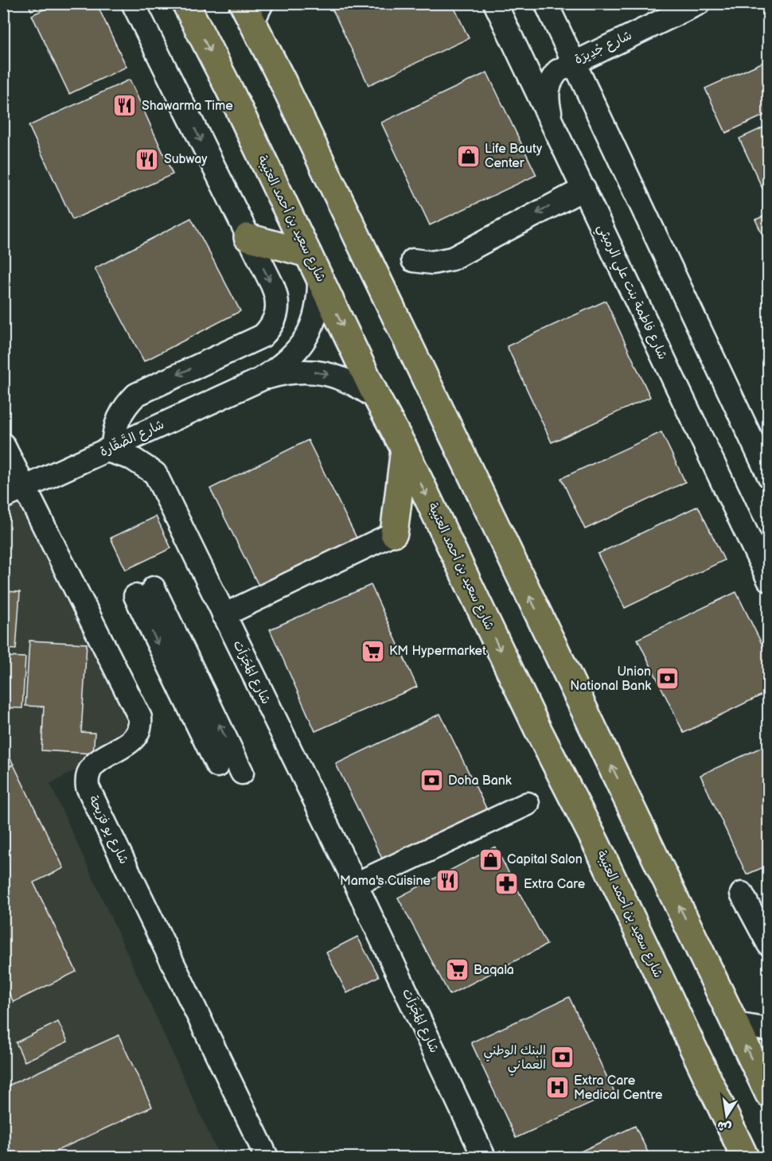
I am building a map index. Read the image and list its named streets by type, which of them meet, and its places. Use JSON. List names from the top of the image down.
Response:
{
  "streets": {
    "main road": ["شارع سعيد بن أحمد العتيبة"],
    "street": [
      "شارع جْدِيرَة",
      "شارع فاطمة بنت علي الرميثي",
      "شارع الصَّقّارة",
      "شارع المَجَرَاَت",
      "شارع يو فرَيحة"
    ]
  },
  "crossings": [
    ["شارع جْدِيرَة", "شارع فاطمة بنت علي الرميثي"],
    ["شارع سعيد بن أحمد العتيبة", "شارع الصَّقّارة"],
    ["شارع الصَّقّارة", "شارع المَجَرَاَت"],
    ["شارع الصَّقّارة", "شارع يو فرَيحة"]
  ],
  "places": {
    "restaurant": ["Shawarma Time", "Subway", "Mama's Cuisine"],
    "shop": ["Life Bauty Center", "Capital Salon"],
    "supermarket": ["KM Hypermarket", "Baqala"],
    "bank": ["Union National Bank", "Doha Bank", "البنك الوطني العماني"],
    "pharmacy": ["Extra Care"],
    "hospital": ["Extra Care Medical Centre"]
  },
  "north": "bottom"
}
